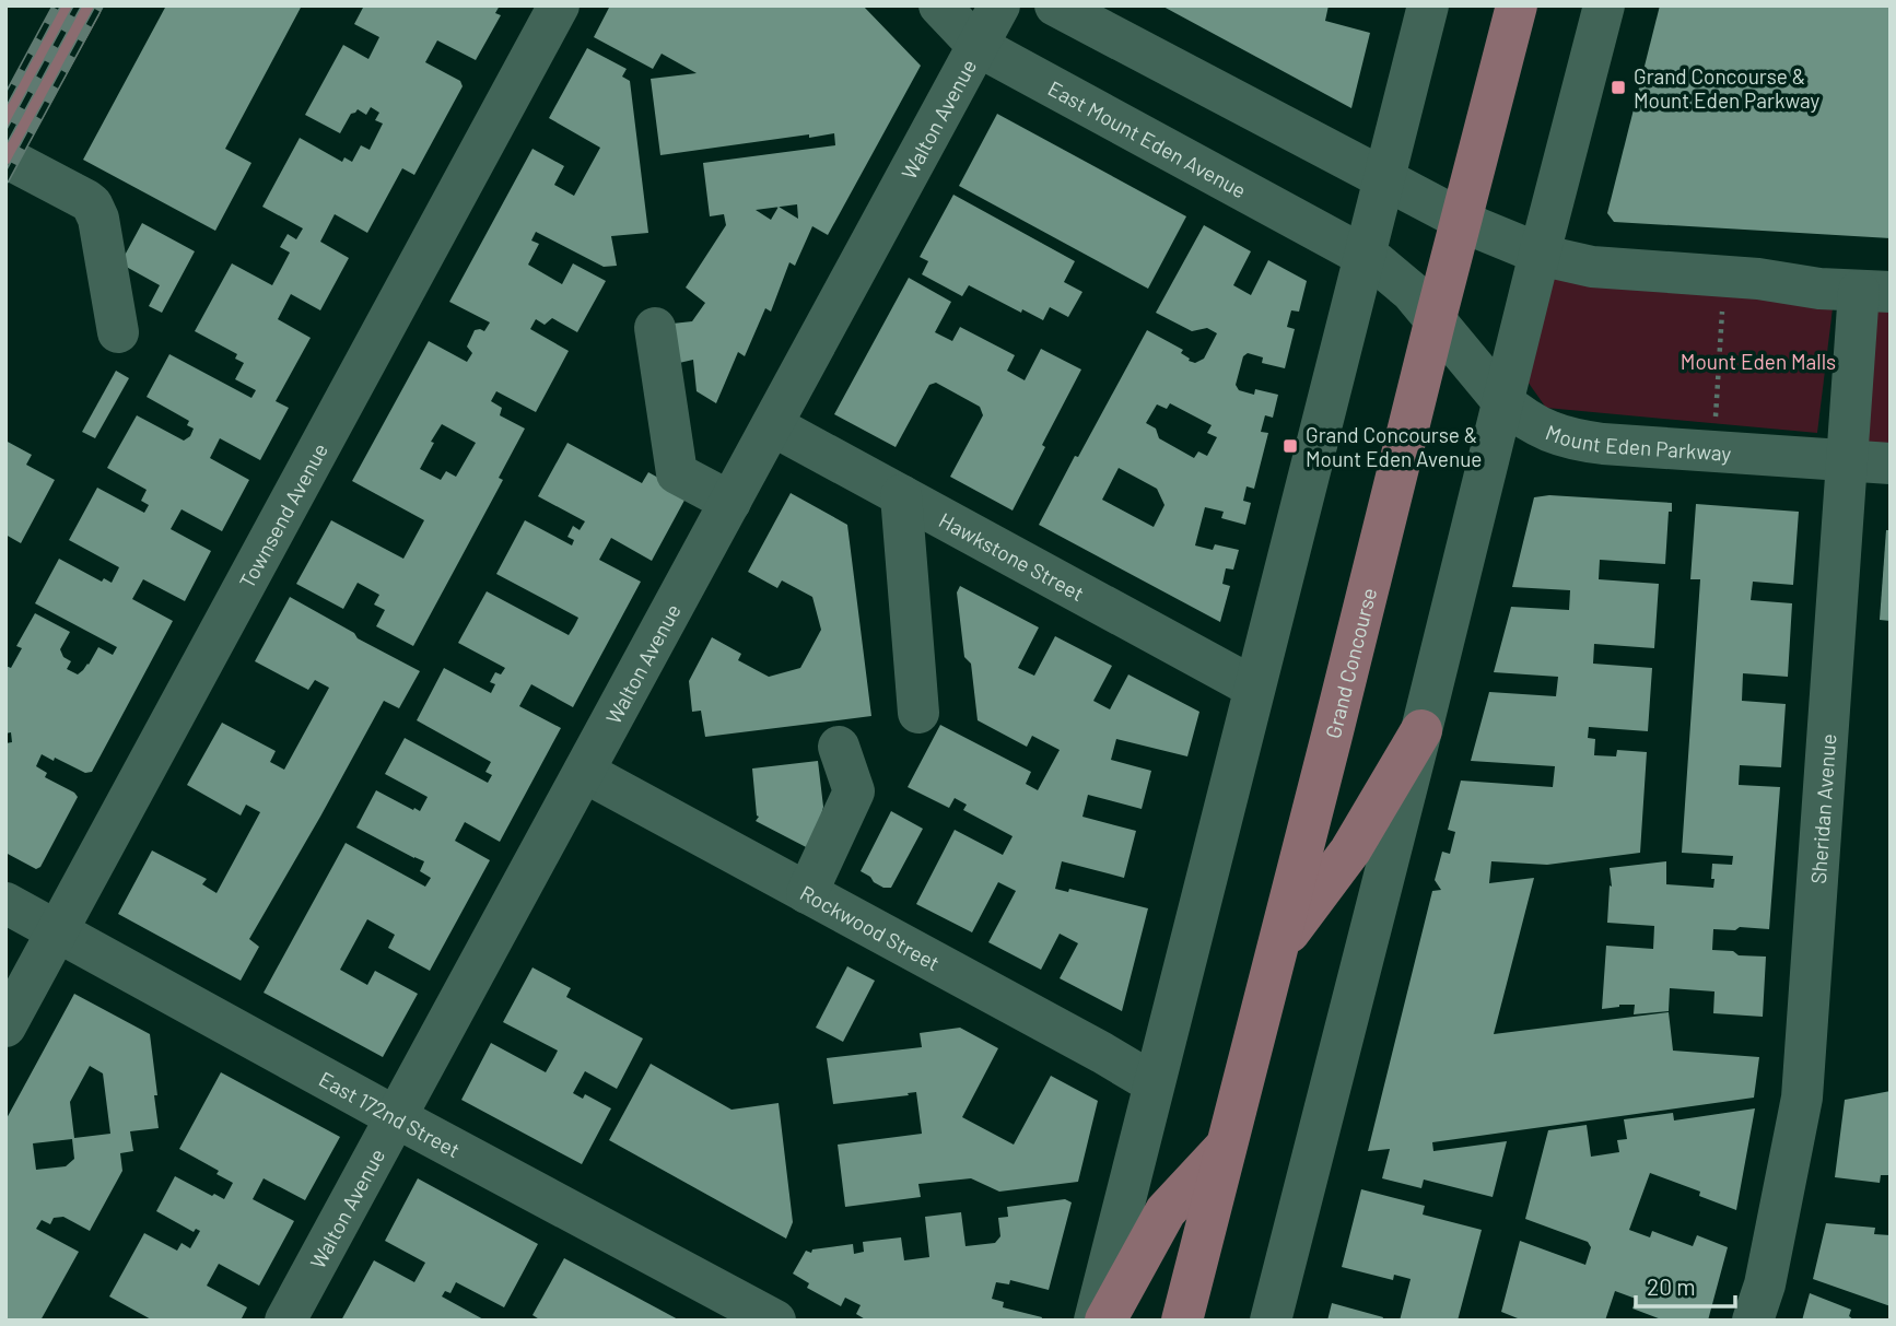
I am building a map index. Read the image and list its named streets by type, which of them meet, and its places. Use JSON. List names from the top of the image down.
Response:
{
  "streets": {
    "main road": ["Grand Concourse"],
    "street": [
      "Walton Avenue",
      "East Mount Eden Avenue",
      "Mount Eden Parkway",
      "Townsend Avenue",
      "Hawkstone Street",
      "Sheridan Avenue",
      "Rockwood Street",
      "East 172nd Street"
    ]
  },
  "crossings": [
    ["Walton Avenue", "East Mount Eden Avenue"],
    ["Walton Avenue", "Hawkstone Street"],
    ["Walton Avenue", "Rockwood Street"],
    ["Walton Avenue", "East 172nd Street"],
    ["East Mount Eden Avenue", "Mount Eden Parkway"],
    ["East Mount Eden Avenue", "Grand Concourse"],
    ["Mount Eden Parkway", "Grand Concourse"],
    ["Mount Eden Parkway", "Sheridan Avenue"],
    ["Townsend Avenue", "East 172nd Street"]
  ],
  "parks": ["Mount Eden Malls"],
  "places": {
    "transit": ["Grand Concourse & Mount Eden Parkway", "Grand Concourse & Mount Eden Avenue"]
  },
  "scale_bar": "20 m"
}
